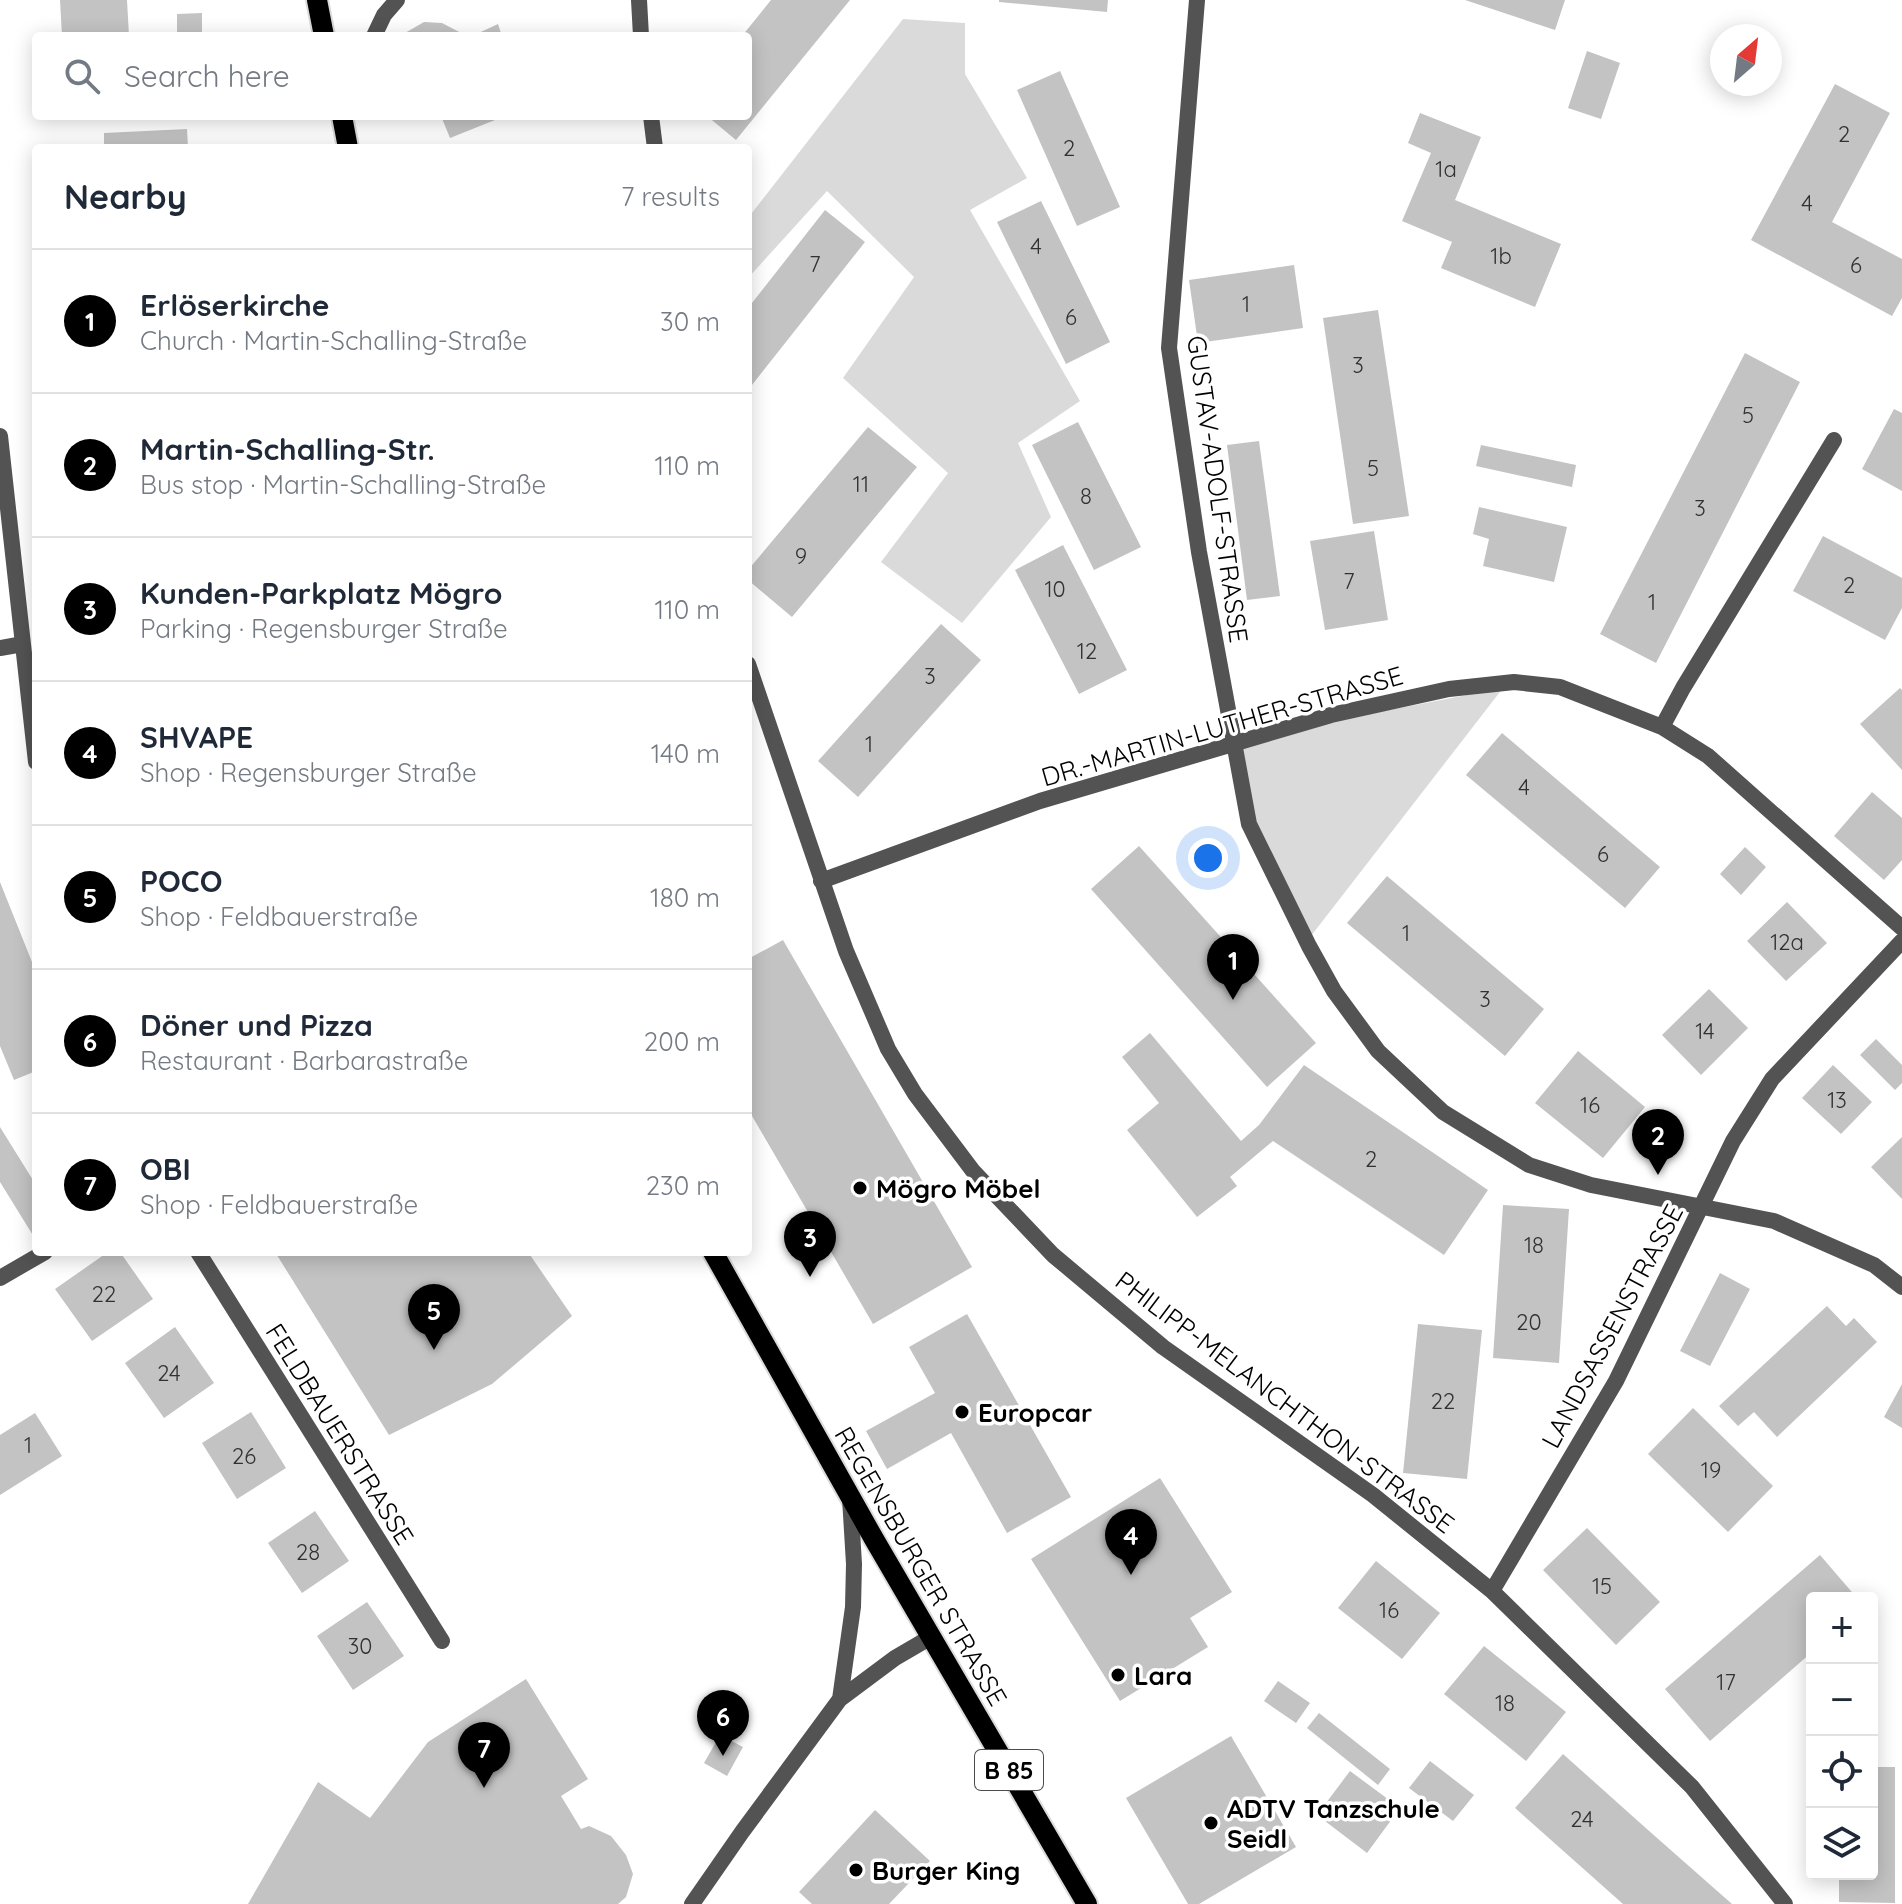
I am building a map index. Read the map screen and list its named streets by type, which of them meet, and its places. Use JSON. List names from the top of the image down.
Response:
{
  "streets": {
    "main road": ["REGENSBURGER STRASSE", "B 85"],
    "street": [
      "GUSTAV-ADOLF-STRASSE",
      "DR.-MARTIN-LUTHER-STRASSE",
      "LANDSASSENSTRASSE",
      "PHILIPP-MELANCHTHON-STRASSE",
      "FELDBAUERSTRASSE"
    ]
  },
  "crossings": [
    ["GUSTAV-ADOLF-STRASSE", "DR.-MARTIN-LUTHER-STRASSE"],
    ["GUSTAV-ADOLF-STRASSE", "LANDSASSENSTRASSE"],
    ["DR.-MARTIN-LUTHER-STRASSE", "PHILIPP-MELANCHTHON-STRASSE"],
    ["LANDSASSENSTRASSE", "PHILIPP-MELANCHTHON-STRASSE"]
  ],
  "places": [
    "Mögro Möbel",
    "Europcar",
    "Lara",
    "ADTV Tanzschule Seidl",
    "Burger King"
  ],
  "house_numbers": [
    "2",
    "2",
    "1a",
    "4",
    "4",
    "1b",
    "7",
    "6",
    "1",
    "6",
    "3",
    "5",
    "5",
    "11",
    "8",
    "3",
    "9",
    "7",
    "2",
    "10",
    "1",
    "12",
    "3",
    "1",
    "4",
    "6",
    "1",
    "12a",
    "3",
    "14",
    "13",
    "16",
    "2",
    "18",
    "22",
    "20",
    "24",
    "22",
    "1",
    "26",
    "19",
    "28",
    "15",
    "16",
    "30",
    "17",
    "18",
    "24"
  ],
  "north": "top right",
  "page": {
    "search": "Search here",
    "heading": ["Nearby", "7 results"],
    "list": [
      {
        "mark": "1",
        "name": "Erlöserkirche",
        "note": "Church · Martin-Schalling-Straße",
        "value": "30 m"
      },
      {
        "mark": "2",
        "name": "Martin-Schalling-Str.",
        "note": "Bus stop · Martin-Schalling-Straße",
        "value": "110 m"
      },
      {
        "mark": "3",
        "name": "Kunden-Parkplatz Mögro",
        "note": "Parking · Regensburger Straße",
        "value": "110 m"
      },
      {
        "mark": "4",
        "name": "SHVAPE",
        "note": "Shop · Regensburger Straße",
        "value": "140 m"
      },
      {
        "mark": "5",
        "name": "POCO",
        "note": "Shop · Feldbauerstraße",
        "value": "180 m"
      },
      {
        "mark": "6",
        "name": "Döner und Pizza",
        "note": "Restaurant · Barbarastraße",
        "value": "200 m"
      },
      {
        "mark": "7",
        "name": "OBI",
        "note": "Shop · Feldbauerstraße",
        "value": "230 m"
      }
    ],
    "pins": [
      "1",
      "2",
      "3",
      "5",
      "4",
      "6",
      "7"
    ],
    "map_buttons": ["+", "−"]
  }
}
